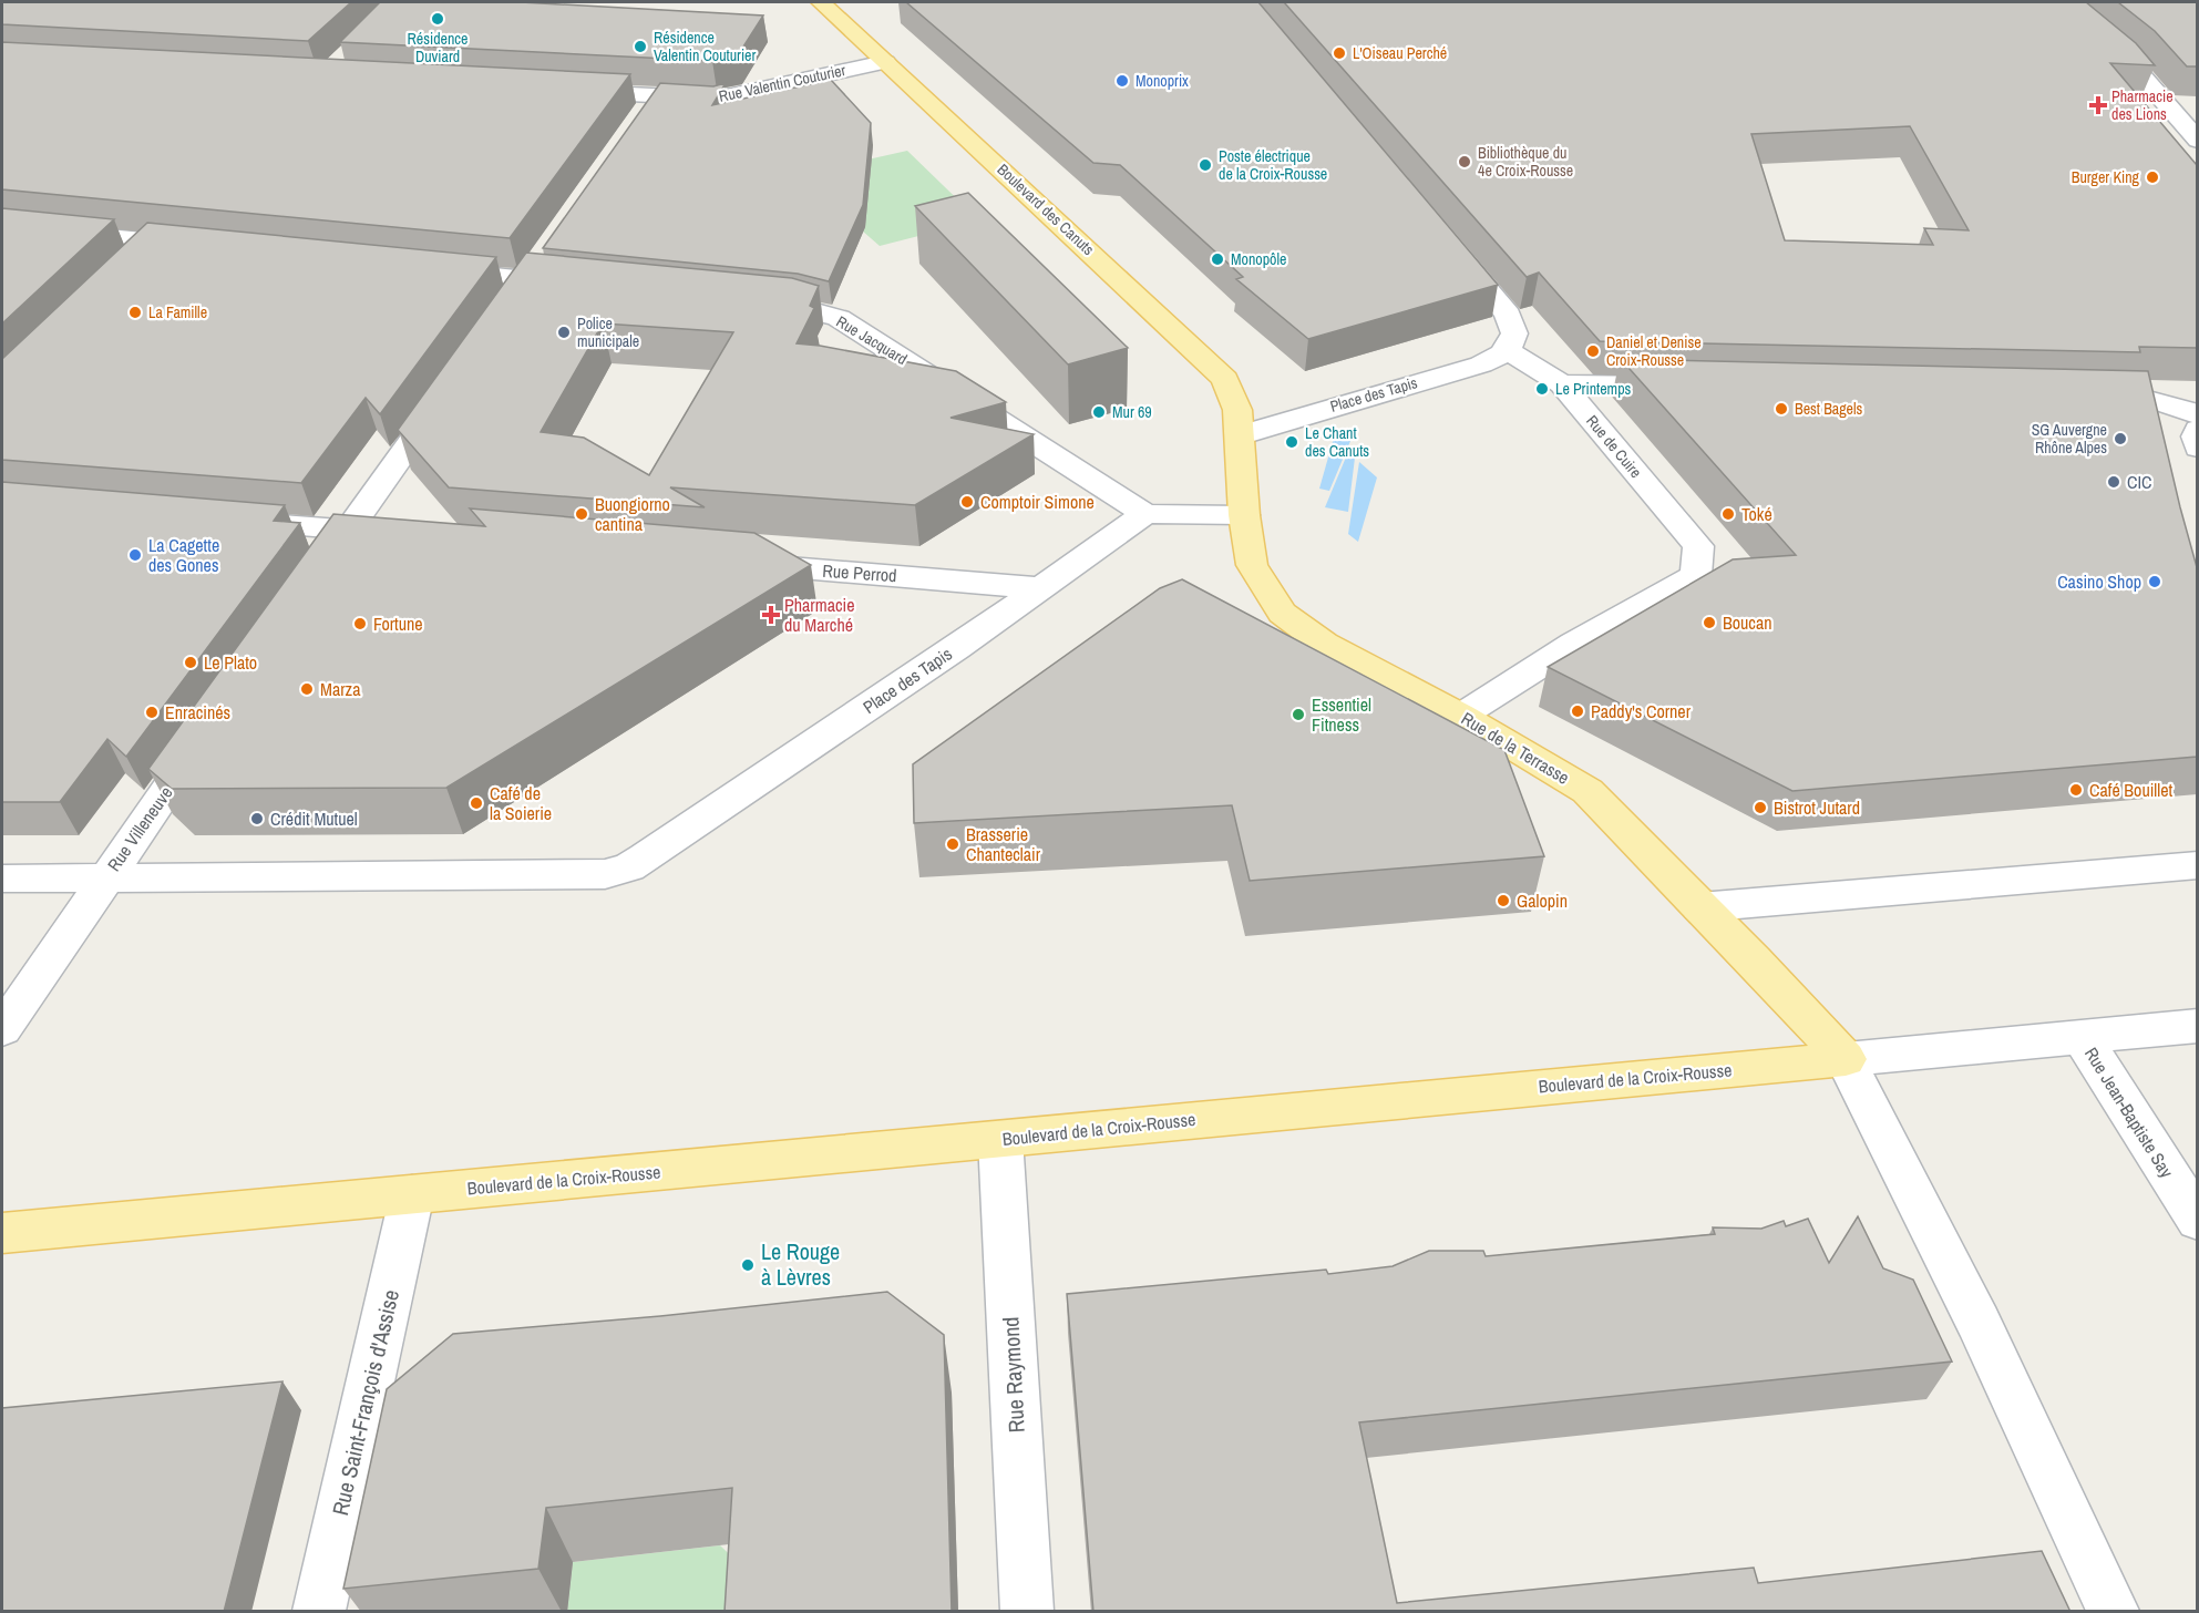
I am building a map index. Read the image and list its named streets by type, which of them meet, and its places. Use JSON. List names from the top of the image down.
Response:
{
  "streets": {
    "main road": ["Boulevard des Canuts", "Rue de la Terrasse", "Boulevard de la Croix-Rousse"],
    "street": [
      "Rue Valentin Couturier",
      "Rue Jacquard",
      "Place des Tapis",
      "Rue de Cuire",
      "Rue Perrod",
      "Rue Villeneuve",
      "Rue Jean-Baptiste Say",
      "Rue Raymond",
      "Rue Saint-François d'Assise"
    ]
  },
  "crossings": [
    ["Rue Valentin Couturier", "Boulevard des Canuts"],
    ["Boulevard des Canuts", "Place des Tapis"],
    ["Boulevard des Canuts", "Rue de la Terrasse"],
    ["Rue Jacquard", "Place des Tapis"],
    ["Place des Tapis", "Rue de Cuire"],
    ["Place des Tapis", "Rue Perrod"],
    ["Place des Tapis", "Rue de la Terrasse"],
    ["Place des Tapis", "Rue Villeneuve"],
    ["Rue de Cuire", "Rue de la Terrasse"],
    ["Rue de la Terrasse", "Boulevard de la Croix-Rousse"],
    ["Boulevard de la Croix-Rousse", "Rue Jean-Baptiste Say"],
    ["Boulevard de la Croix-Rousse", "Rue Raymond"],
    ["Boulevard de la Croix-Rousse", "Rue Saint-François d'Assise"]
  ],
  "places": {
    "other": [
      "Résidence Duviard",
      "Résidence Valentin Couturier",
      "L'Oiseau Perché",
      "Monoprix",
      "Bibliothèque du 4e Croix-Rousse",
      "Poste électrique de la Croix-Rousse",
      "Burger King",
      "Monopôle",
      "La Famille",
      "Police municipale",
      "Daniel et Denise Croix-Rousse",
      "Le Printemps",
      "Best Bagels",
      "Mur 69",
      "SG Auvergne Rhône Alpes",
      "Le Chant des Canuts",
      "CIC",
      "Comptoir Simone",
      "Buongiorno cantina",
      "Toké",
      "La Cagette des Gones",
      "Casino Shop",
      "Boucan",
      "Fortune",
      "Le Plato",
      "Marza",
      "Paddy's Corner",
      "Enracinés",
      "Essentiel Fitness",
      "Café Bouillet",
      "Café de la Soierie",
      "Bistrot Jutard",
      "Crédit Mutuel",
      "Brasserie Chanteclair",
      "Galopin",
      "Le Rouge à Lèvres"
    ],
    "health": ["Pharmacie des Lions", "Pharmacie du Marché"]
  }
}
